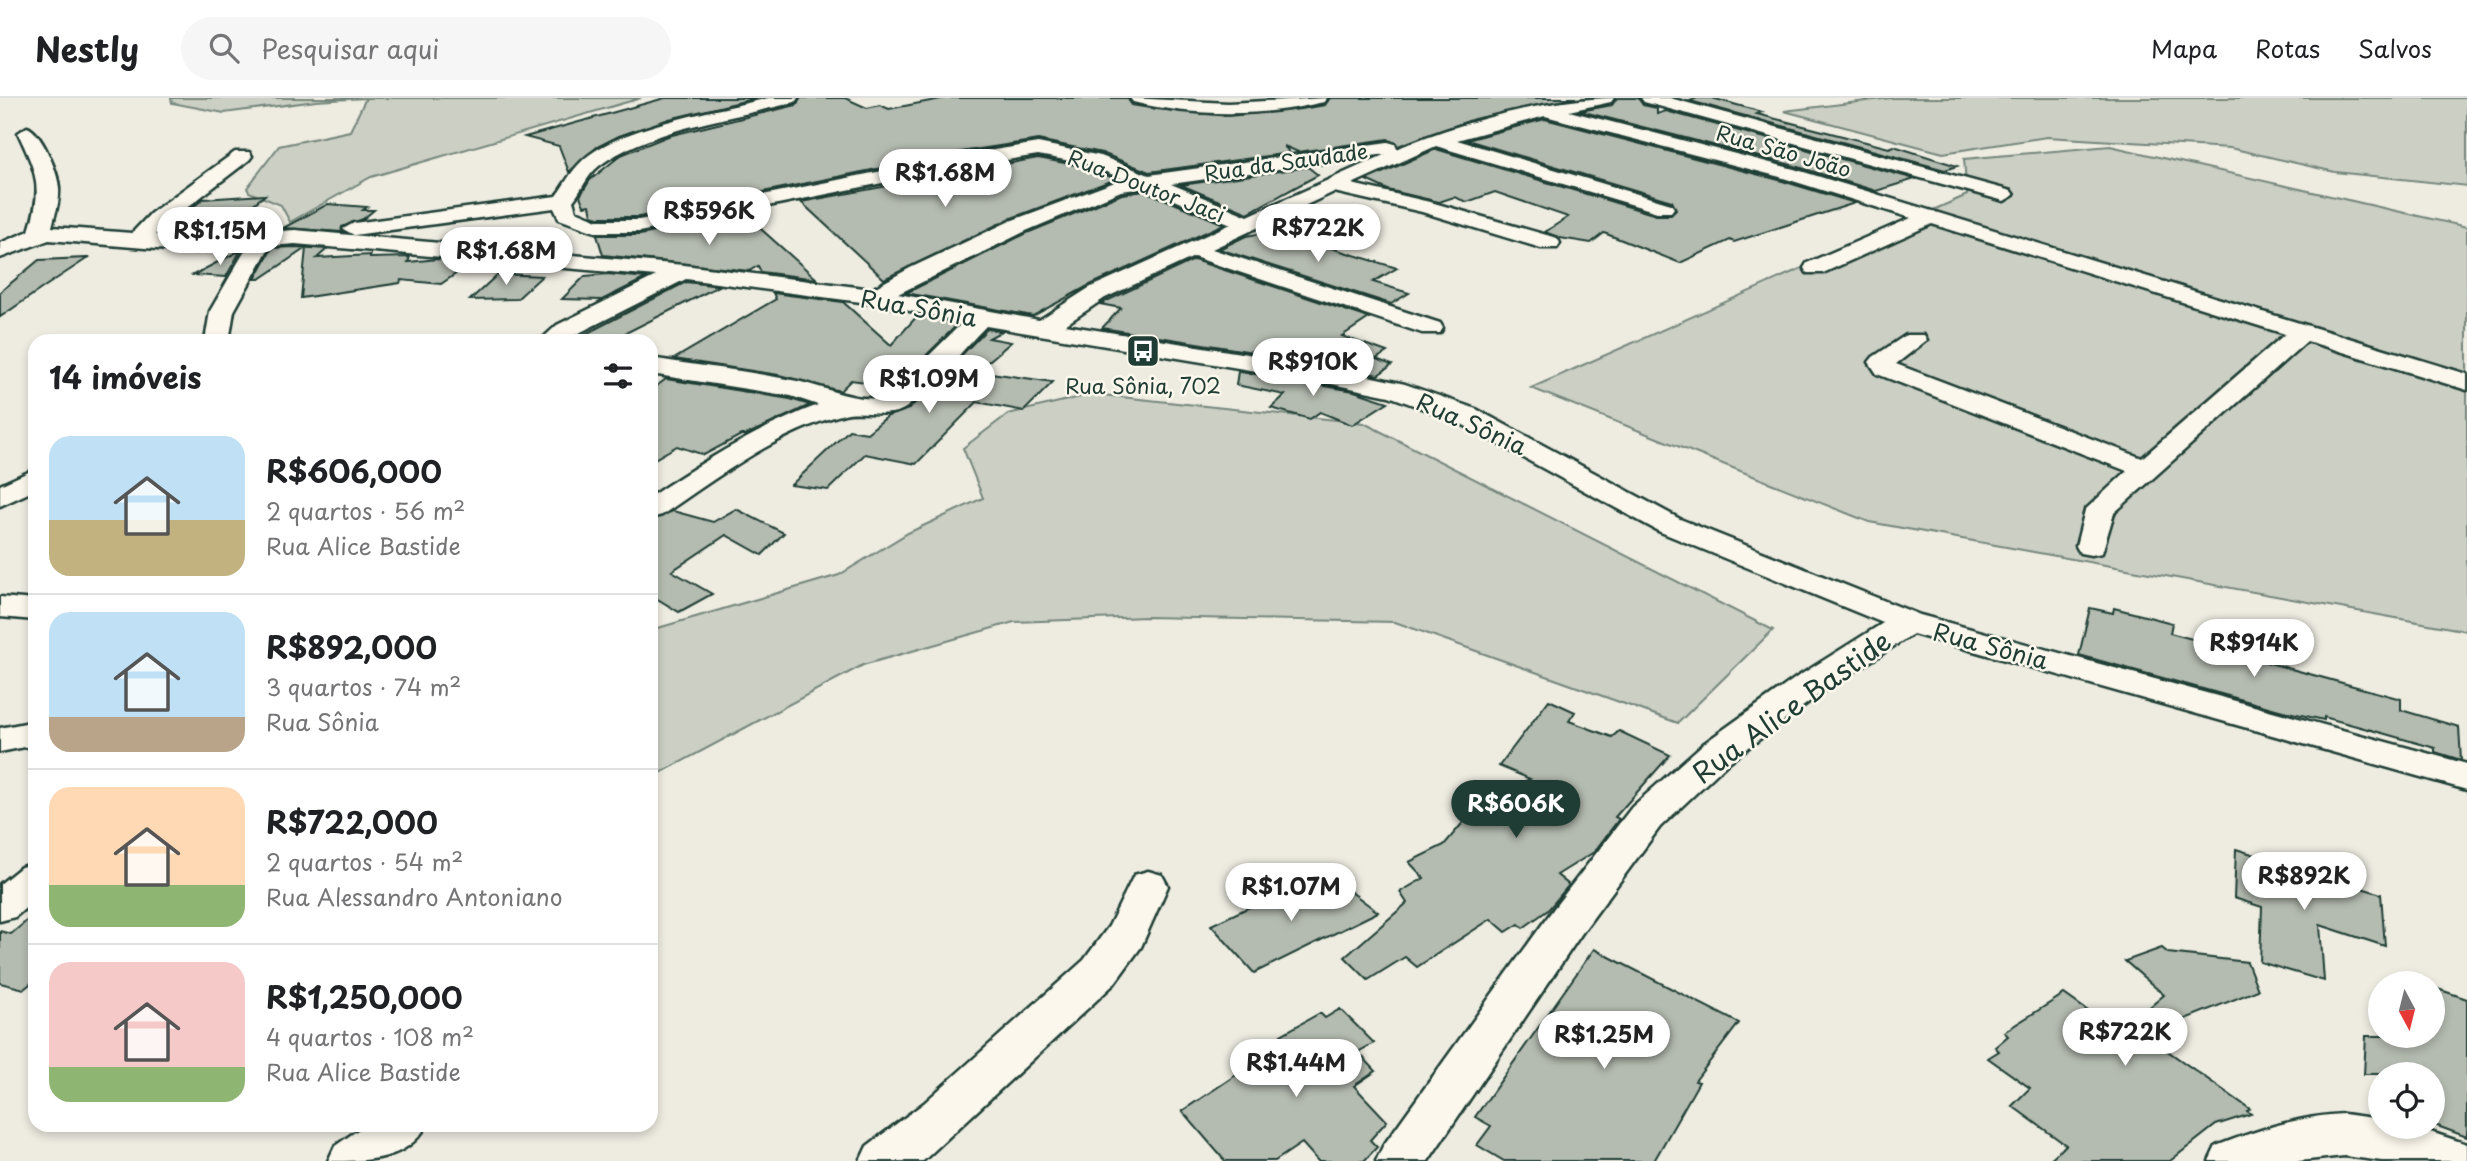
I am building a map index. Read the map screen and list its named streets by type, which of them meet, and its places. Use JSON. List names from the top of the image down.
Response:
{
  "streets": {
    "street": [
      "Rua São João",
      "Rua da Saudade",
      "Rua Doutor Jaci",
      "Rua Sônia",
      "Rua Alice Bastide"
    ]
  },
  "crossings": [
    ["Rua da Saudade", "Rua Doutor Jaci"],
    ["Rua da Saudade", "Rua Sônia"],
    ["Rua Sônia", "Rua Alice Bastide"]
  ],
  "places": {
    "bus stop": ["Rua Sônia, 702"]
  },
  "north": "bottom",
  "page": {
    "header": "Nestly",
    "search": "Pesquisar aqui",
    "nav": ["Mapa", "Rotas", "Salvos"],
    "price": [
      "R$1.68M",
      "R$596K",
      "R$722K",
      "R$1.15M",
      "R$1.68M",
      "R$910K",
      "R$1.09M",
      "R$914K",
      "R$606K",
      "R$892K",
      "R$1.07M",
      "R$722K",
      "R$1.25M",
      "R$1.44M"
    ],
    "heading": "14 imóveis",
    "list": [
      {
        "name": "R$606,000",
        "note": "2 quartos · 56 m² · Rua Alice Bastide"
      },
      {
        "name": "R$892,000",
        "note": "3 quartos · 74 m² · Rua Sônia"
      },
      {
        "name": "R$722,000",
        "note": "2 quartos · 54 m² · Rua Alessandro Antoniano"
      },
      {
        "name": "R$1,250,000",
        "note": "4 quartos · 108 m² · Rua Alice Bastide"
      }
    ]
  }
}
